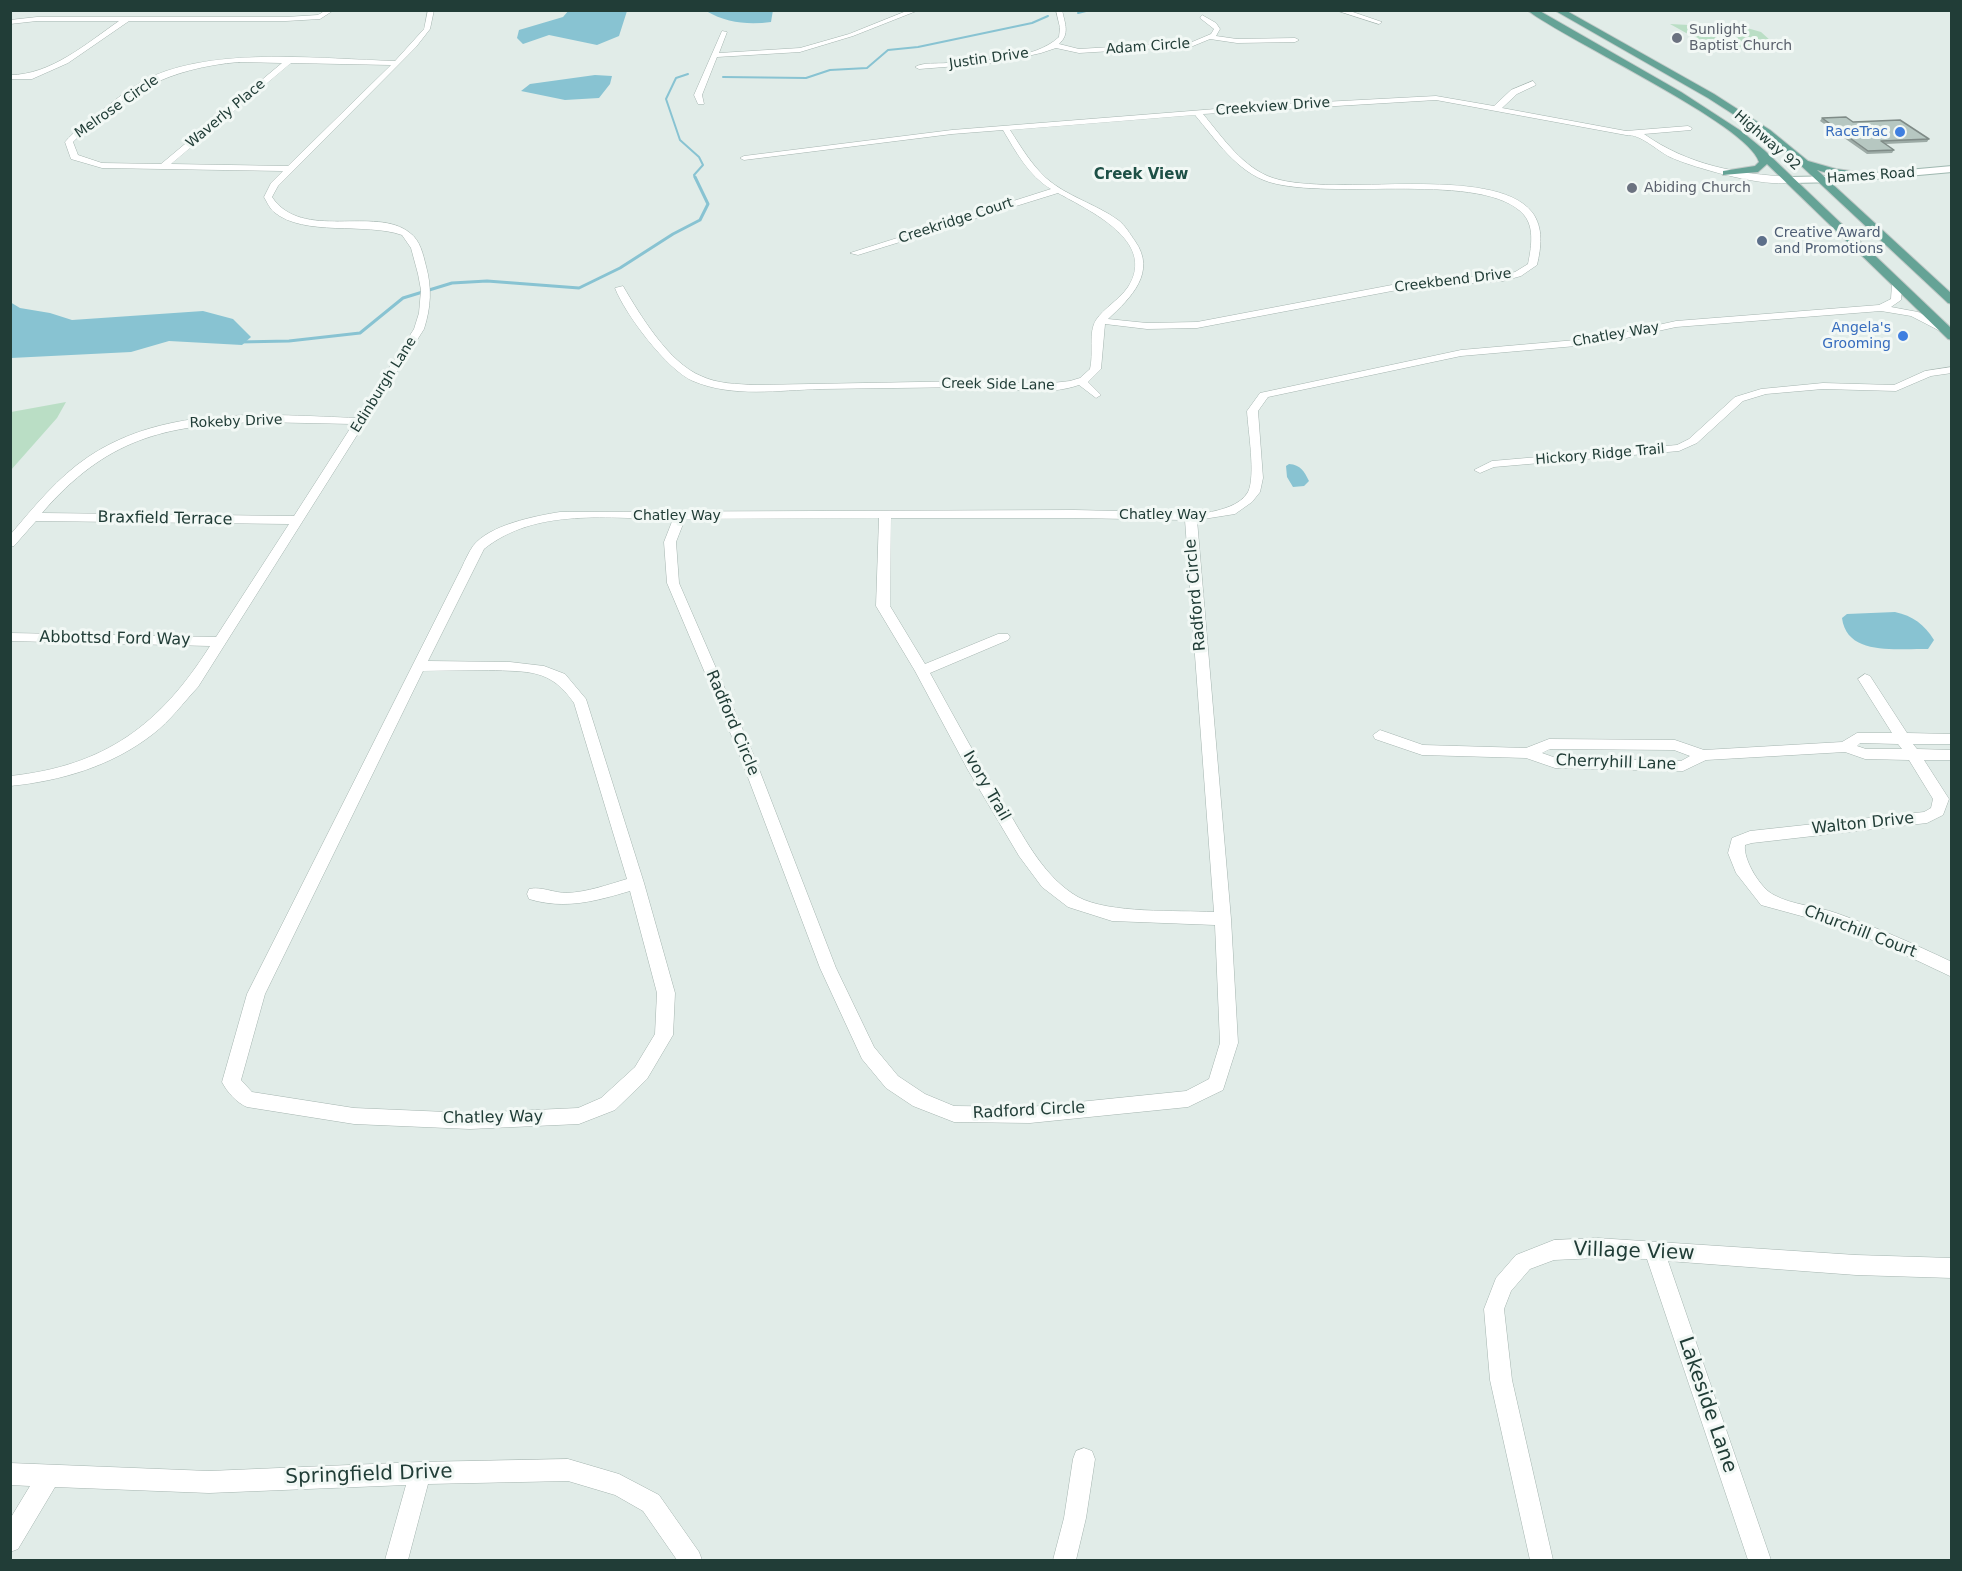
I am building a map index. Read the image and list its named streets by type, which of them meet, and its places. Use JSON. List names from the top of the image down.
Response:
{
  "streets": {
    "main road": ["Highway 92"],
    "street": [
      "Adam Circle",
      "Justin Drive",
      "Melrose Circle",
      "Creekview Drive",
      "Waverly Place",
      "Hames Road",
      "Creekridge Court",
      "Creekbend Drive",
      "Chatley Way",
      "Edinburgh Lane",
      "Creek Side Lane",
      "Rokeby Drive",
      "Hickory Ridge Trail",
      "Braxfield Terrace",
      "Radford Circle",
      "Abbottsd Ford Way",
      "Cherryhill Lane",
      "Ivory Trail",
      "Walton Drive",
      "Churchill Court",
      "Village View",
      "Lakeside Lane",
      "Springfield Drive"
    ]
  },
  "crossings": [
    ["Adam Circle", "Justin Drive"],
    ["Melrose Circle", "Waverly Place"],
    ["Melrose Circle", "Edinburgh Lane"],
    ["Creekview Drive", "Creekbend Drive"],
    ["Highway 92", "Hames Road"],
    ["Highway 92", "Chatley Way"],
    ["Chatley Way", "Radford Circle"],
    ["Chatley Way", "Ivory Trail"],
    ["Edinburgh Lane", "Rokeby Drive"],
    ["Edinburgh Lane", "Braxfield Terrace"],
    ["Edinburgh Lane", "Abbottsd Ford Way"],
    ["Rokeby Drive", "Braxfield Terrace"],
    ["Radford Circle", "Ivory Trail"],
    ["Cherryhill Lane", "Walton Drive"],
    ["Walton Drive", "Churchill Court"],
    ["Village View", "Lakeside Lane"]
  ],
  "districts": ["Creek View"],
  "places": [
    "Sunlight Baptist Church",
    "RaceTrac",
    "Abiding Church",
    "Creative Award and Promotions",
    "Angela's Grooming"
  ]
}
